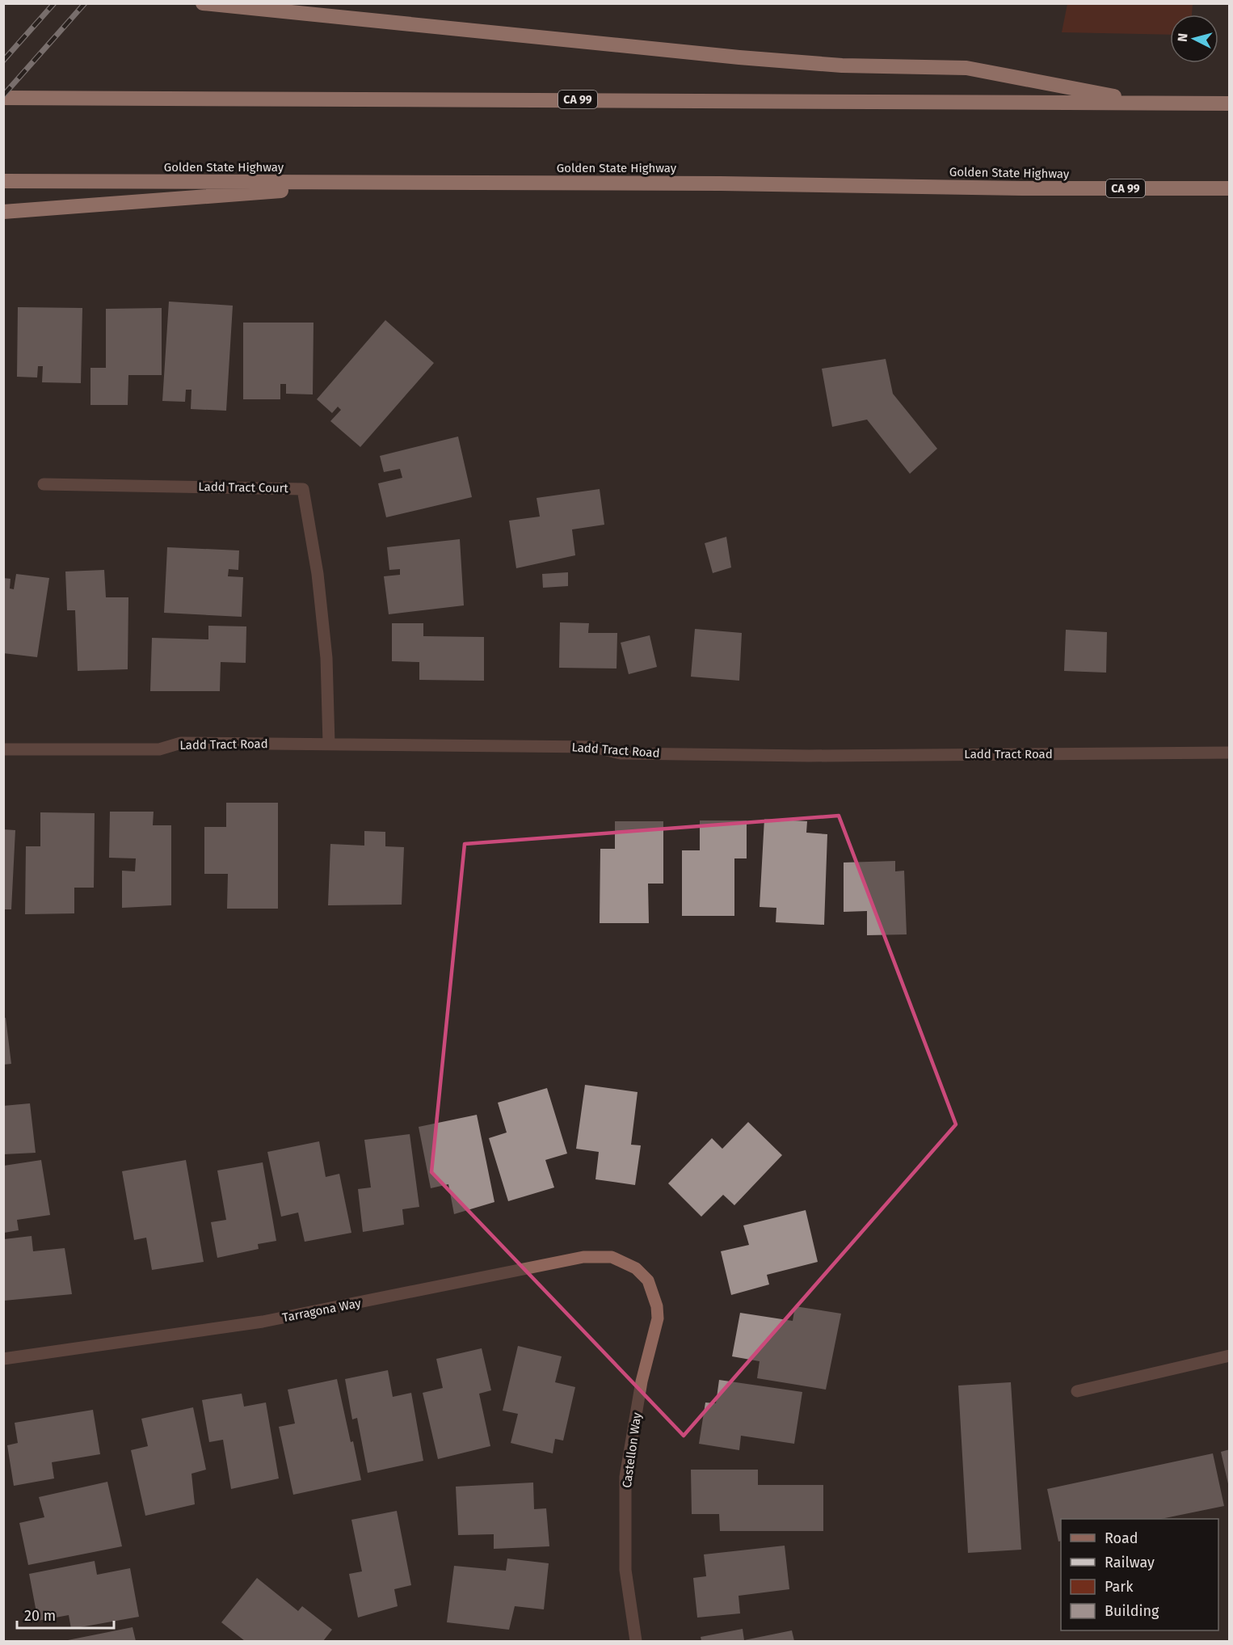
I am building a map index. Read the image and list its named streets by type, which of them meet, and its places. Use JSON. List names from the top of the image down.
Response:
{
  "streets": {
    "highway": ["CA 99", "Golden State Highway"],
    "street": [
      "Ladd Tract Court",
      "Ladd Tract Road",
      "Tarragona Way",
      "Castellon Way"
    ]
  },
  "crossings": [
    ["Ladd Tract Court", "Ladd Tract Road"],
    ["Tarragona Way", "Castellon Way"]
  ],
  "legend": [
    "Road",
    "Railway",
    "Park",
    "Building"
  ],
  "scale_bar": "20 m",
  "north": "left"
}
